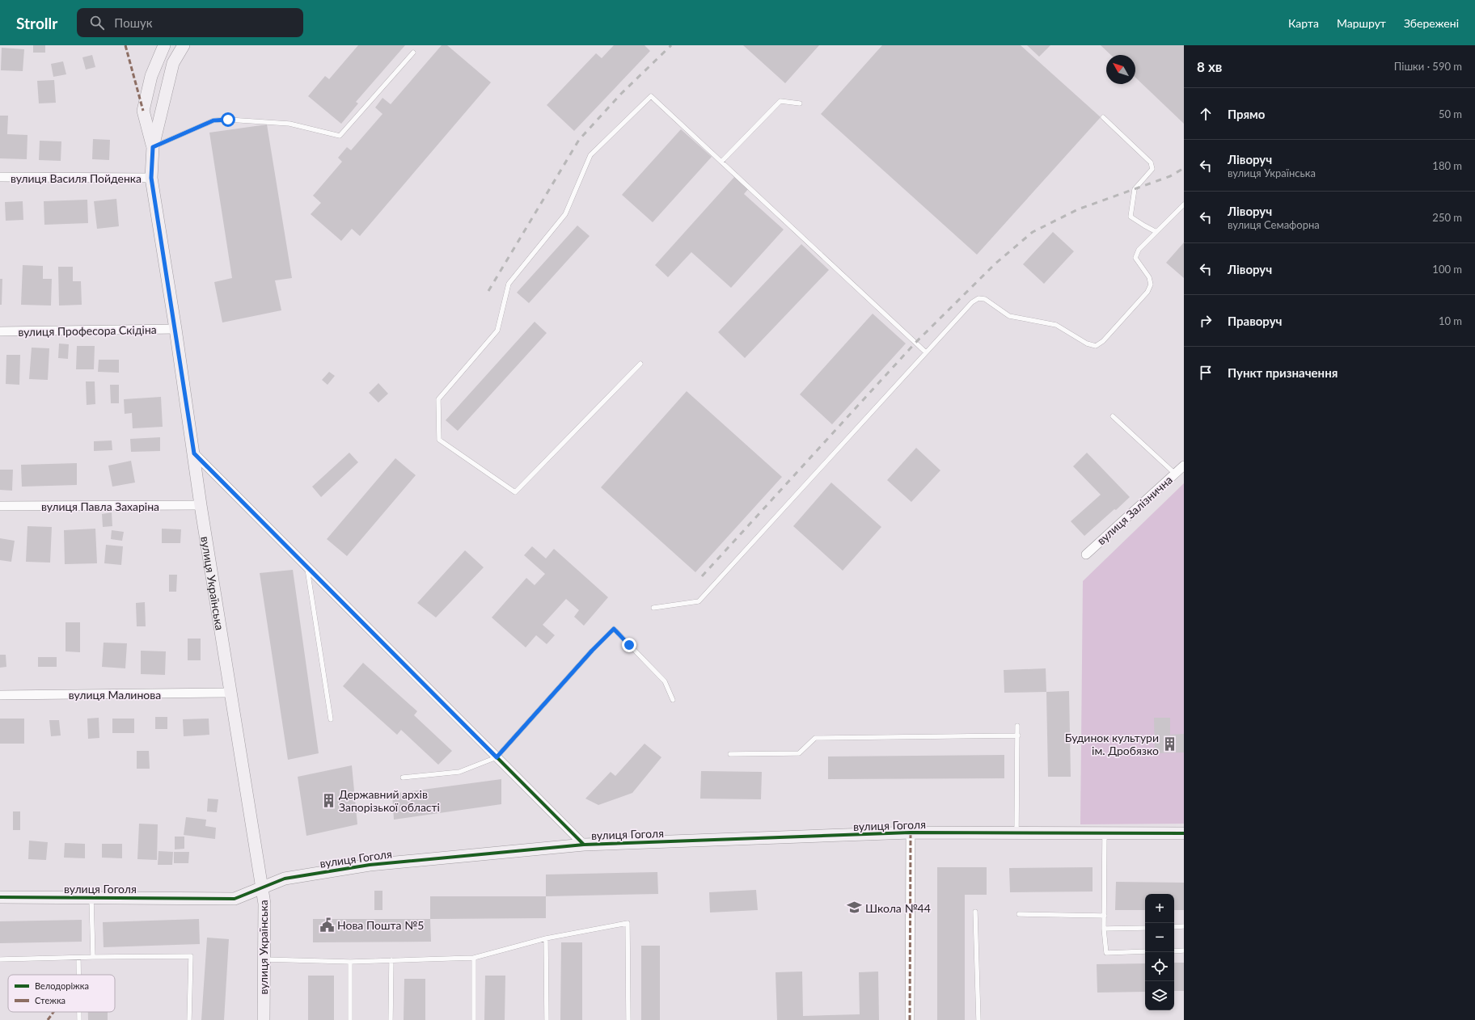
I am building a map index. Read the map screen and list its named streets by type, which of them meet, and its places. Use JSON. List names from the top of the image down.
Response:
{
  "streets": {
    "street": [
      "вулиця Василя Пойденка",
      "вулиця Професора Скідіна",
      "вулиця Павла Захаріна",
      "вулиця Залізнична",
      "вулиця Українська",
      "вулиця Малинова",
      "вулиця Гоголя"
    ]
  },
  "crossings": [
    ["вулиця Василя Пойденка", "вулиця Українська"],
    ["вулиця Професора Скідіна", "вулиця Українська"],
    ["вулиця Павла Захаріна", "вулиця Українська"],
    ["вулиця Українська", "вулиця Малинова"],
    ["вулиця Українська", "вулиця Гоголя"]
  ],
  "places": {
    "building": ["Будинок культури ім. Дробязко", "Державний архів Запорізької області"],
    "school or university": ["Школа №44"],
    "public building": ["Нова Пошта №5"]
  },
  "legend": ["Велодоріжка", "Стежка"],
  "north": "top left",
  "page": {
    "header": "Strollr",
    "search": "Пошук",
    "nav": ["Карта", "Маршрут", "Збережені"],
    "heading": ["8 хв", "Пішки · 590 m"],
    "list": [
      ["Прямо", "50 m"],
      ["Ліворуч", "вулиця Українська", "180 m"],
      ["Ліворуч", "вулиця Семафорна", "250 m"],
      ["Ліворуч", "100 m"],
      ["Праворуч", "10 m"],
      "Пункт призначення"
    ],
    "map_buttons": ["+", "−"]
  }
}
